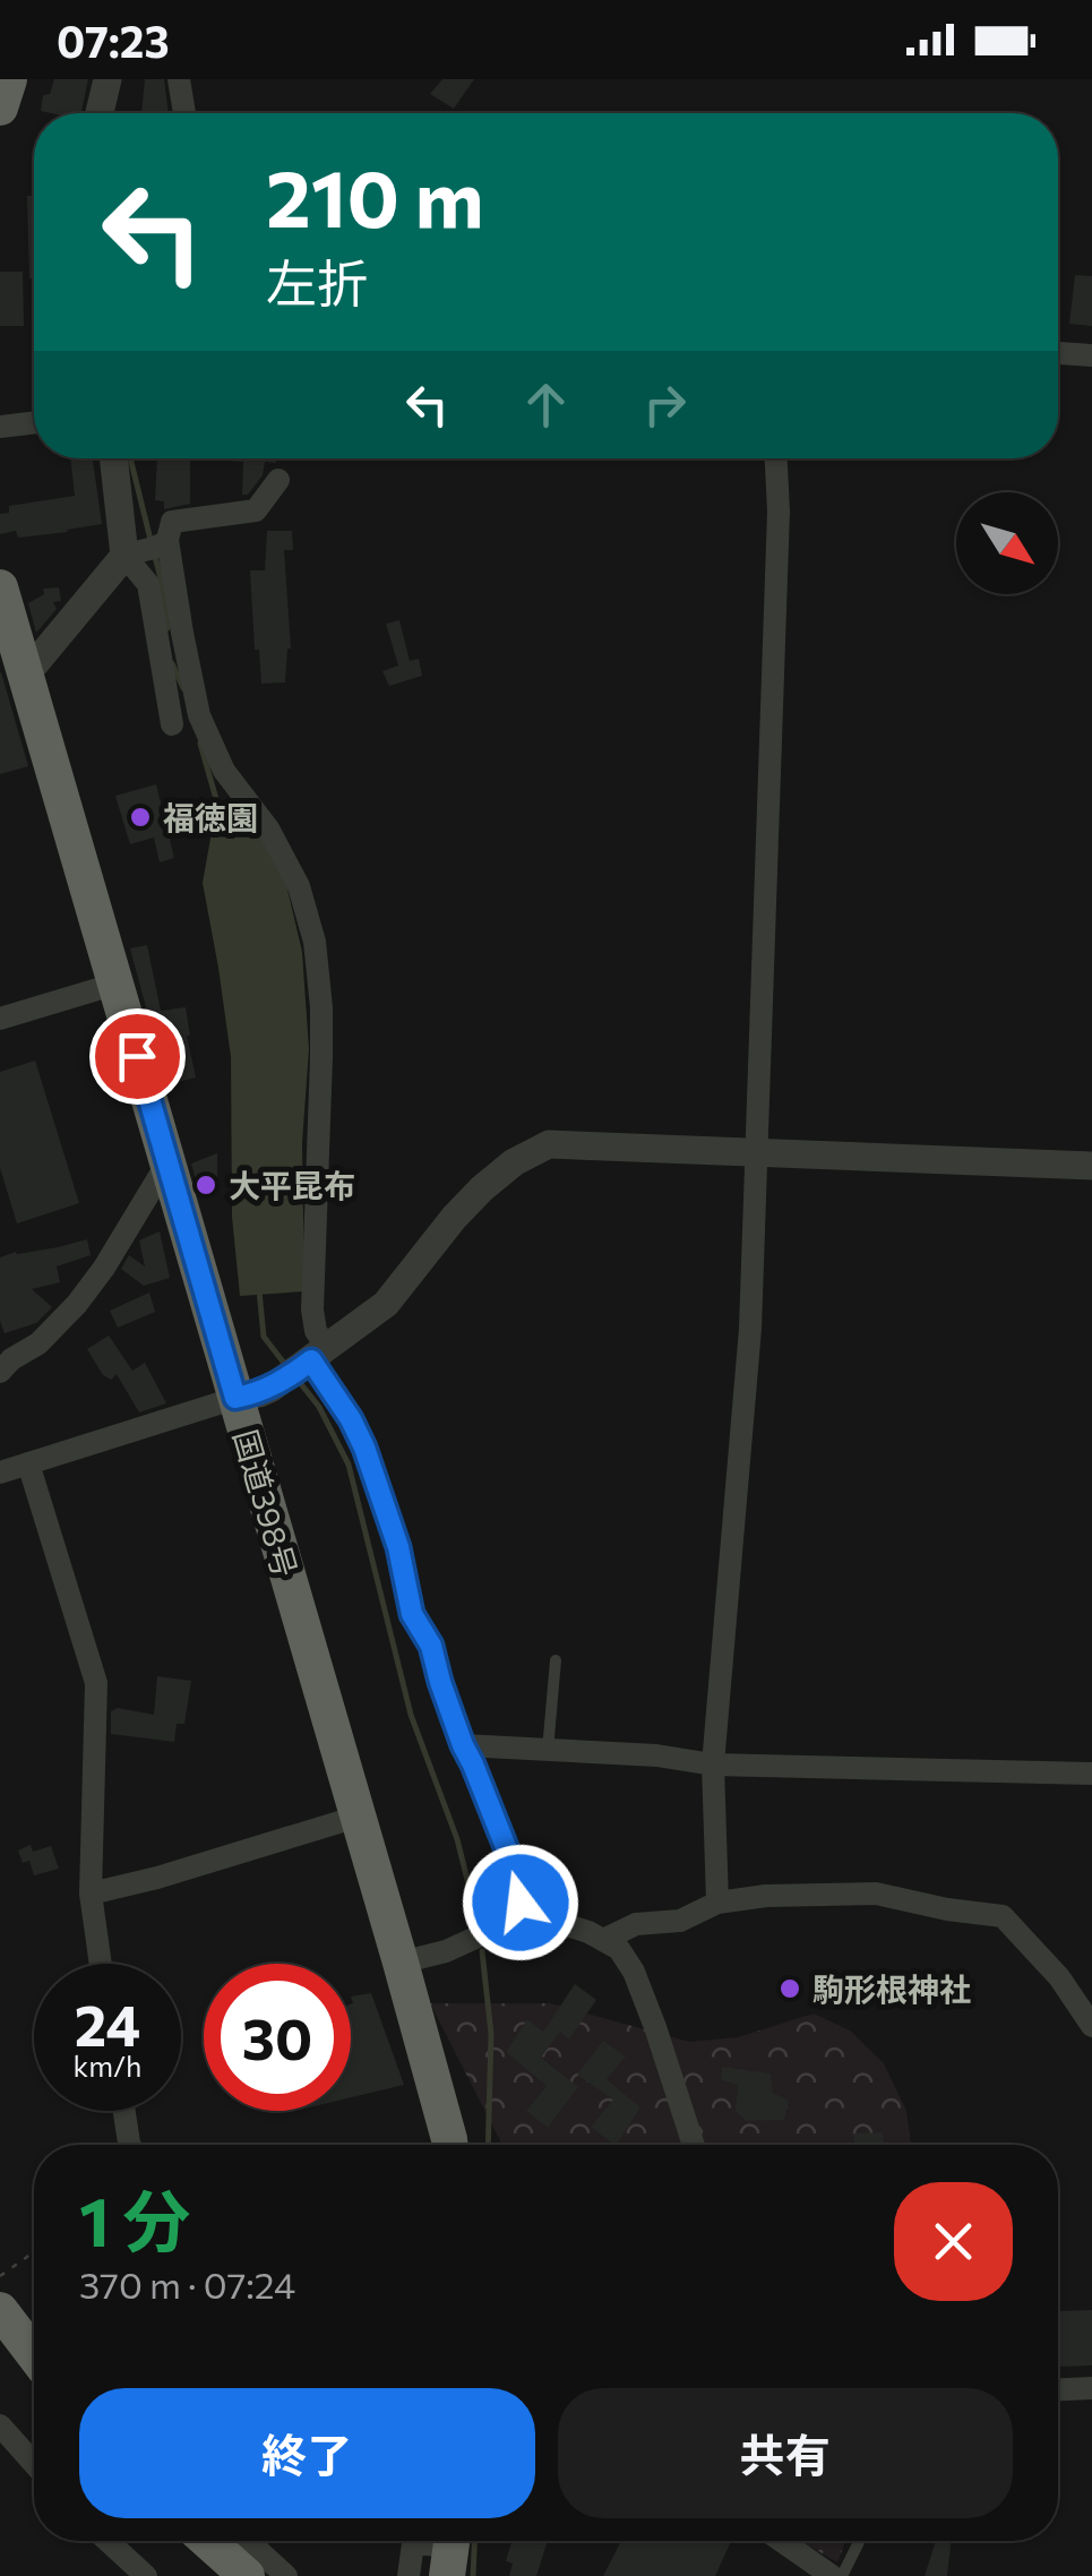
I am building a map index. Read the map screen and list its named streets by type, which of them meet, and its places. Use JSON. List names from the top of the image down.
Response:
{
  "streets": {
    "highway": ["国道398号"]
  },
  "places": ["福徳園", "大平昆布", "駒形根神社"],
  "north": "bottom right",
  "page": {
    "status": "07:23",
    "turn": ["210 m", "左折"],
    "speed": "24 km/h",
    "limit": "30",
    "heading": ["1 分", "370 m · 07:24"],
    "buttons": ["終了", "共有"]
  }
}
